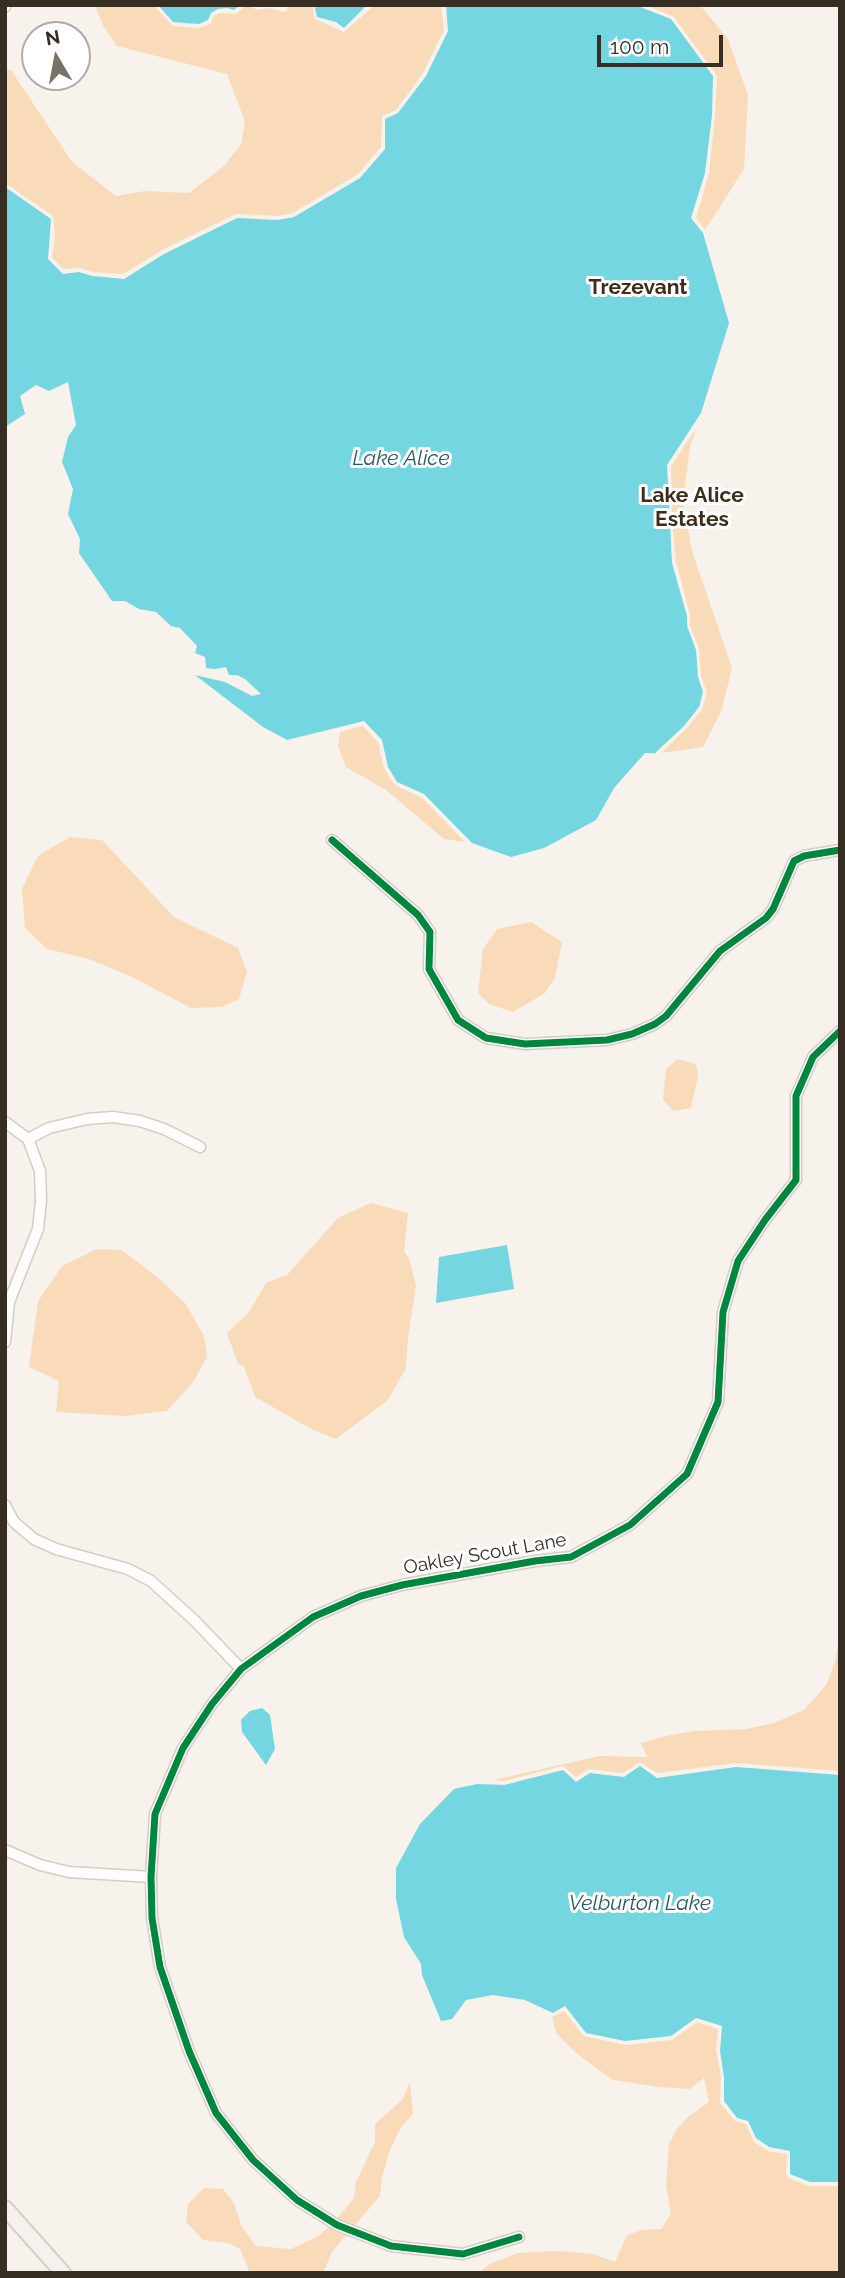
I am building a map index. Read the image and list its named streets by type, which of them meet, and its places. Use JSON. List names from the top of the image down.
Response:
{
  "streets": {
    "street": ["Oakley Scout Lane"]
  },
  "districts": ["Trezevant", "Lake Alice Estates"],
  "water": ["Lake Alice", "Velburton Lake"],
  "scale_bar": "100 m",
  "north": "top"
}
